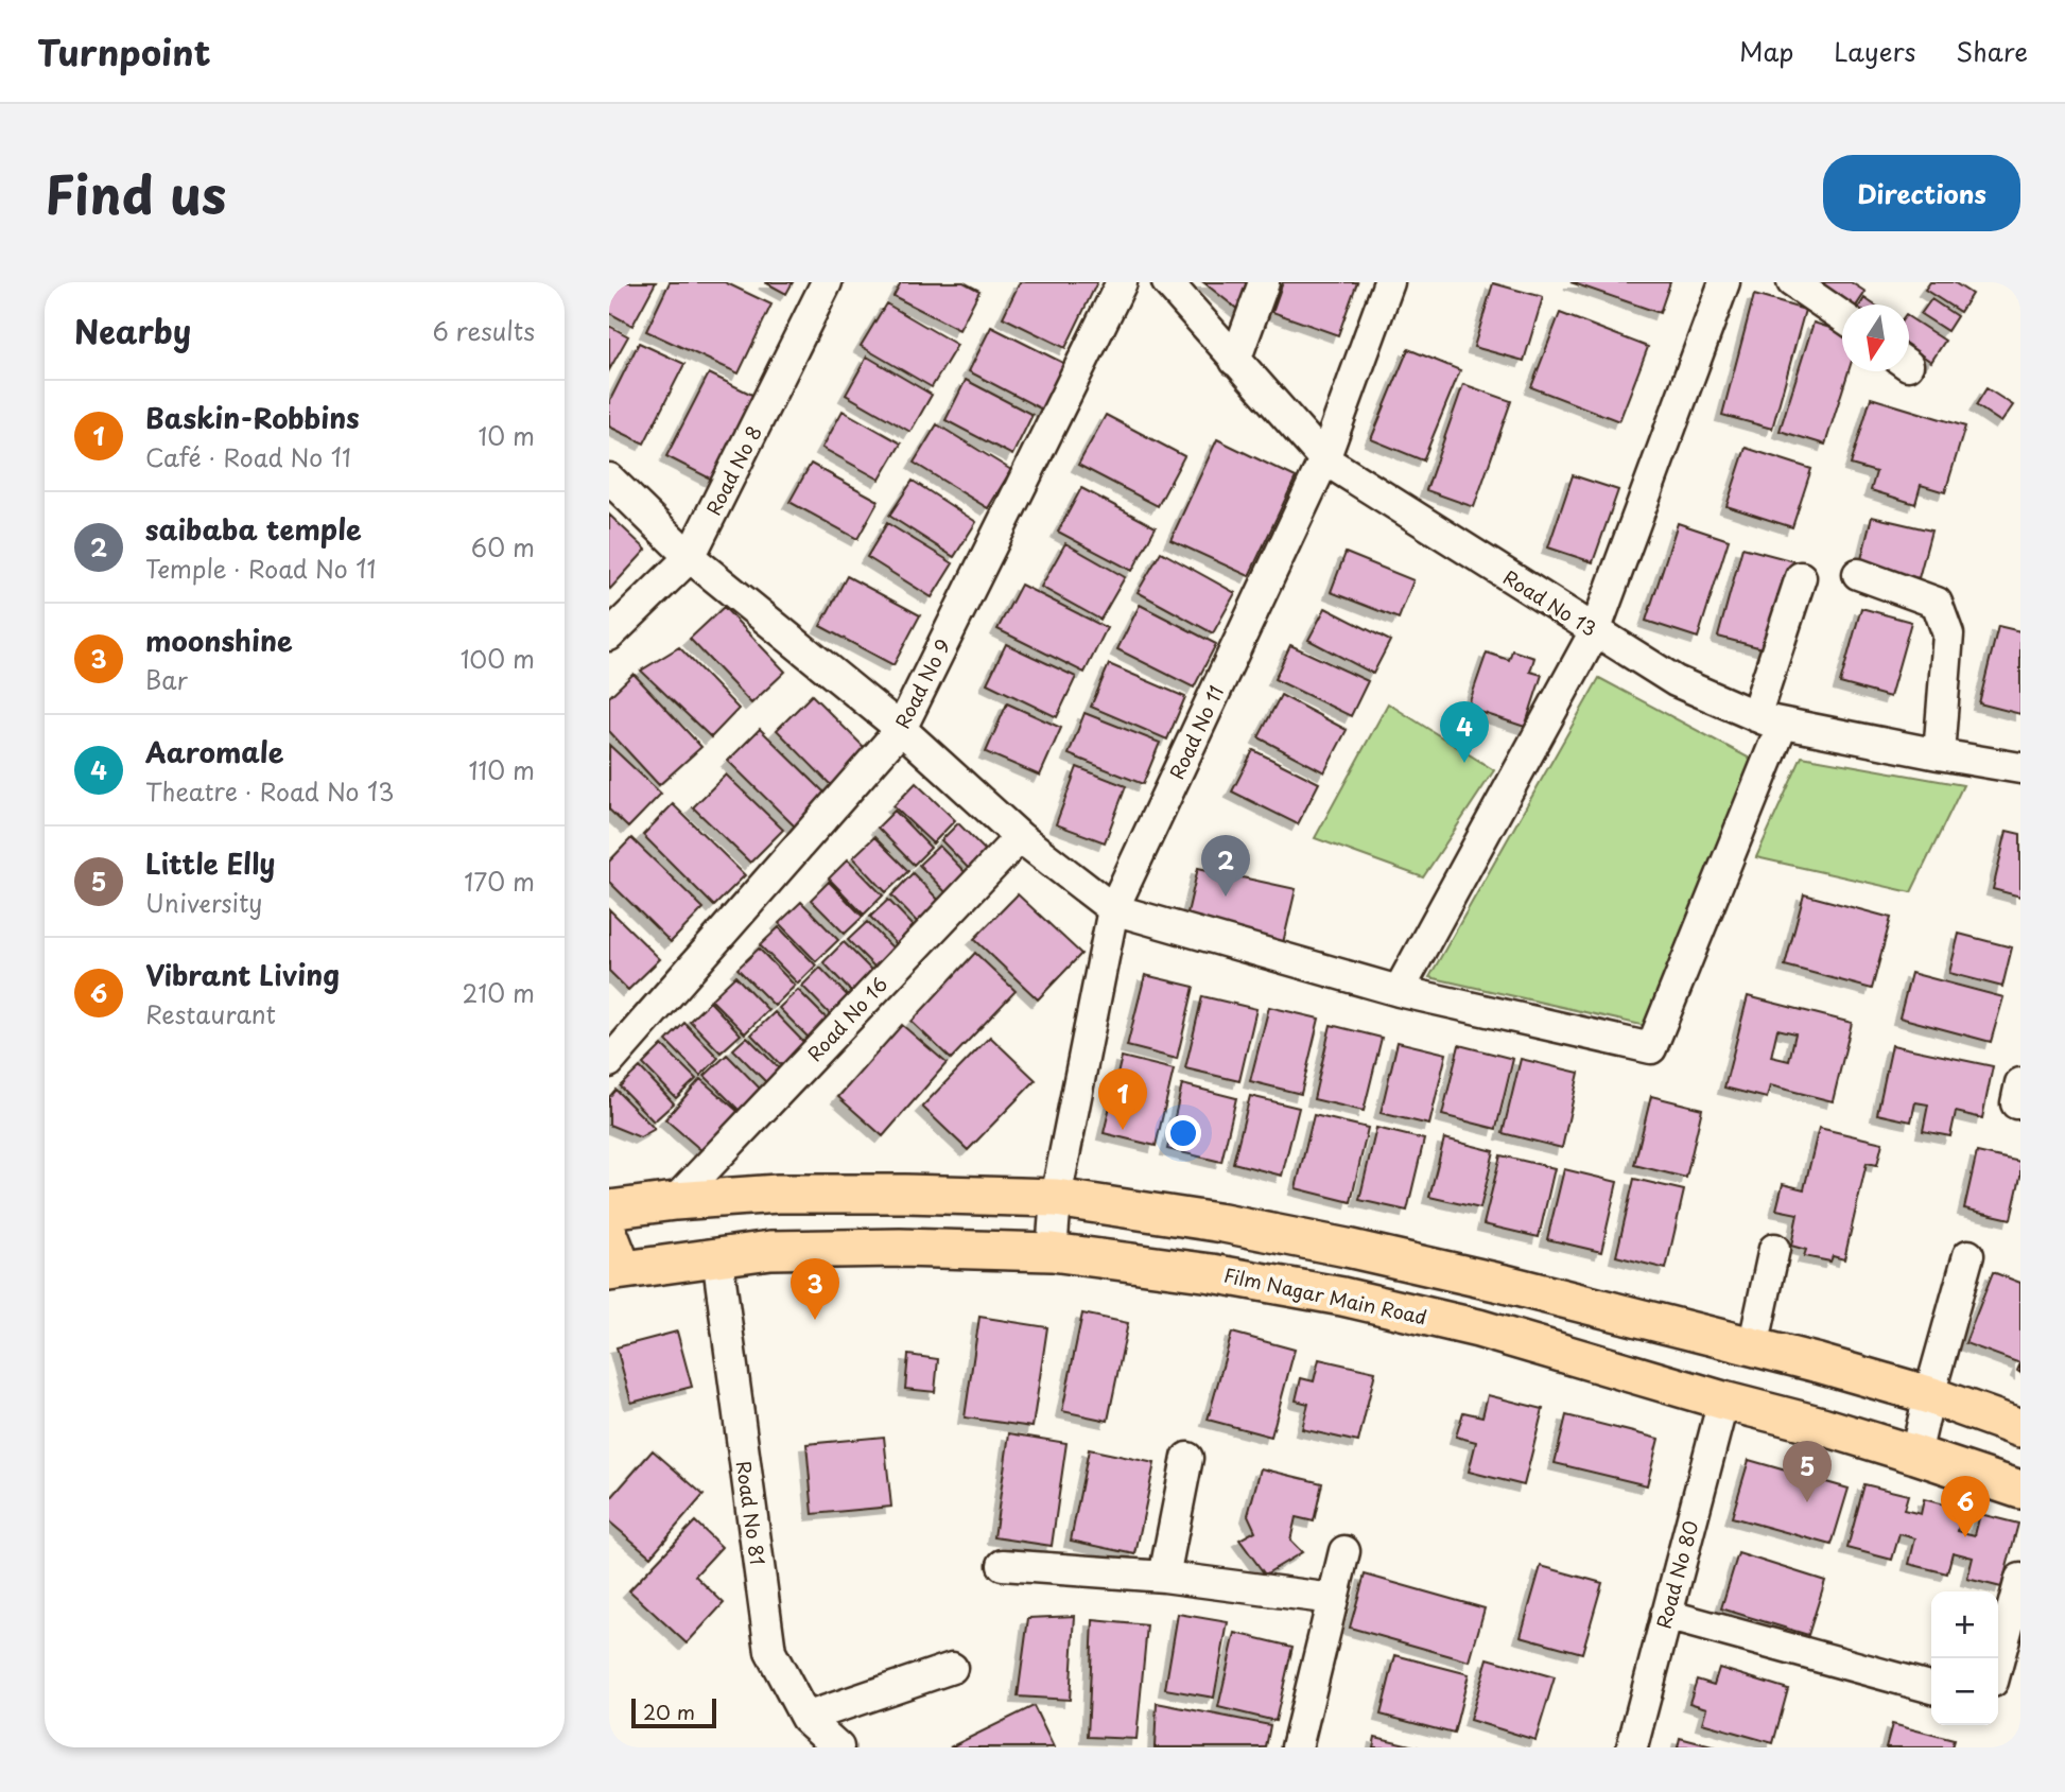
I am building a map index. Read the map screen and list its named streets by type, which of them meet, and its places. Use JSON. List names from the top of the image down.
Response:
{
  "streets": {
    "main road": ["Film Nagar Main Road"],
    "street": [
      "Road No 8",
      "Road No 13",
      "Road No 9",
      "Road No 11",
      "Road No 16",
      "Road No 81",
      "Road No 80"
    ]
  },
  "crossings": [
    ["Road No 13", "Road No 11"],
    ["Road No 11", "Film Nagar Main Road"],
    ["Film Nagar Main Road", "Road No 81"],
    ["Film Nagar Main Road", "Road No 80"]
  ],
  "scale_bar": "20 m",
  "north": "bottom",
  "page": {
    "header": "Turnpoint",
    "nav": ["Map", "Layers", "Share"],
    "title": "Find us",
    "buttons": "Directions",
    "heading": ["Nearby", "6 results"],
    "list": [
      {
        "mark": "1",
        "name": "Baskin-Robbins",
        "note": "Café · Road No 11",
        "value": "10 m"
      },
      {
        "mark": "2",
        "name": "saibaba temple",
        "note": "Temple · Road No 11",
        "value": "60 m"
      },
      {
        "mark": "3",
        "name": "moonshine",
        "note": "Bar",
        "value": "100 m"
      },
      {
        "mark": "4",
        "name": "Aaromale",
        "note": "Theatre · Road No 13",
        "value": "110 m"
      },
      {
        "mark": "5",
        "name": "Little Elly",
        "note": "University",
        "value": "170 m"
      },
      {
        "mark": "6",
        "name": "Vibrant Living",
        "note": "Restaurant",
        "value": "210 m"
      }
    ],
    "pins": [
      "4",
      "2",
      "1",
      "3",
      "5",
      "6"
    ],
    "map_buttons": ["+", "−"],
    "scale": "20 m"
  }
}
